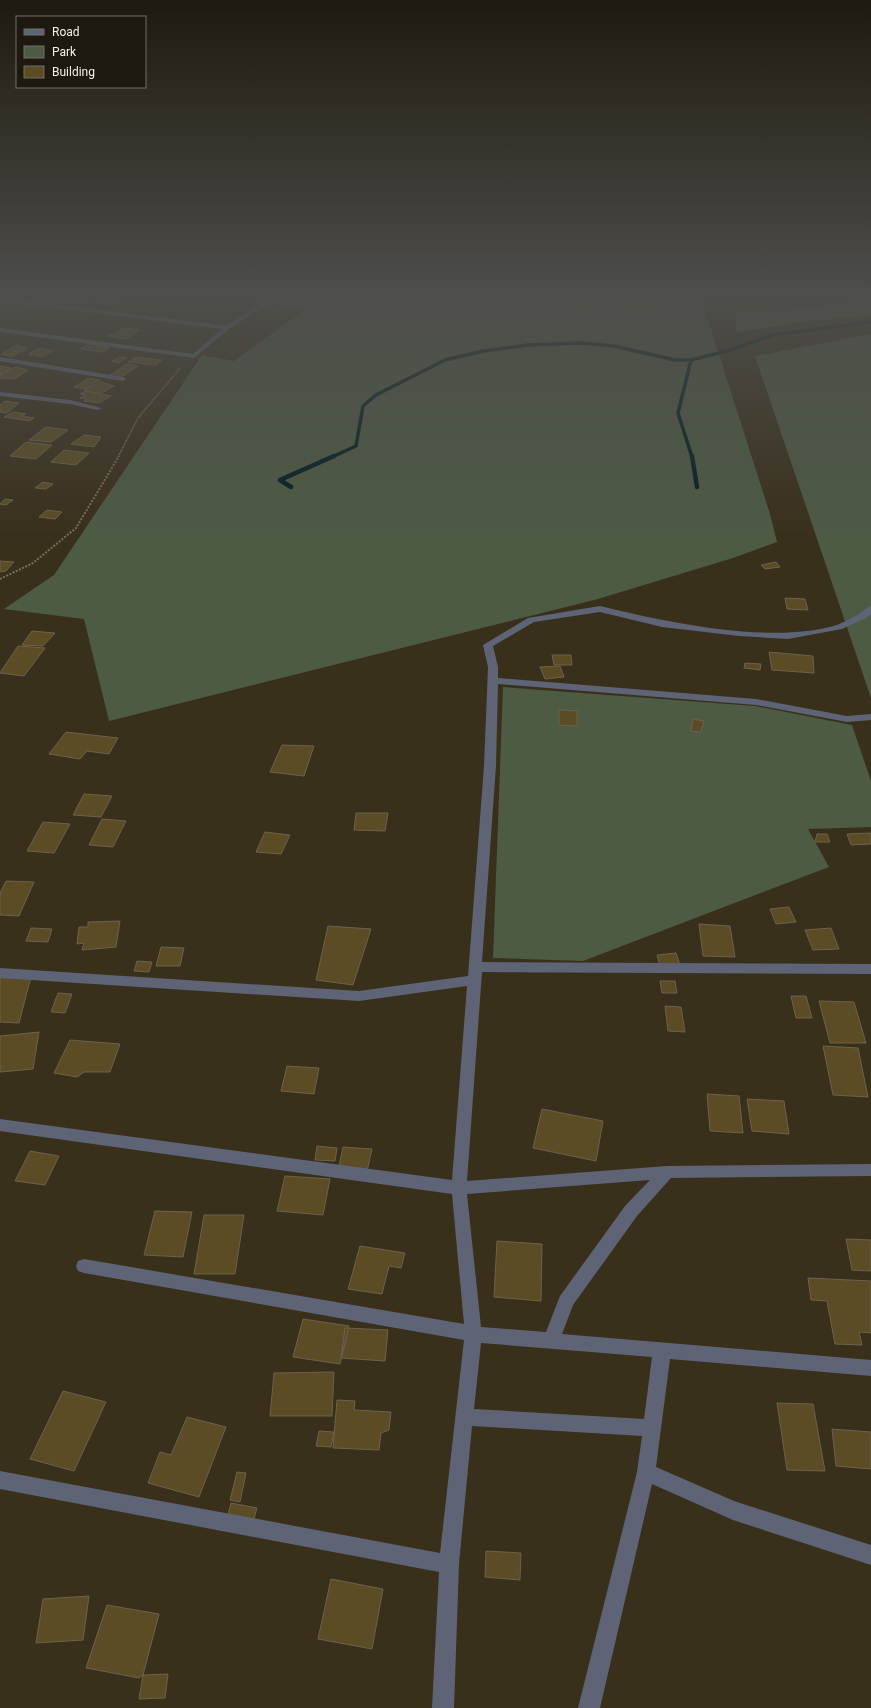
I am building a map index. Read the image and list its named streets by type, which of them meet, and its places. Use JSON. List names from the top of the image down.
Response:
{
  "legend": ["Road", "Park", "Building"]
}
